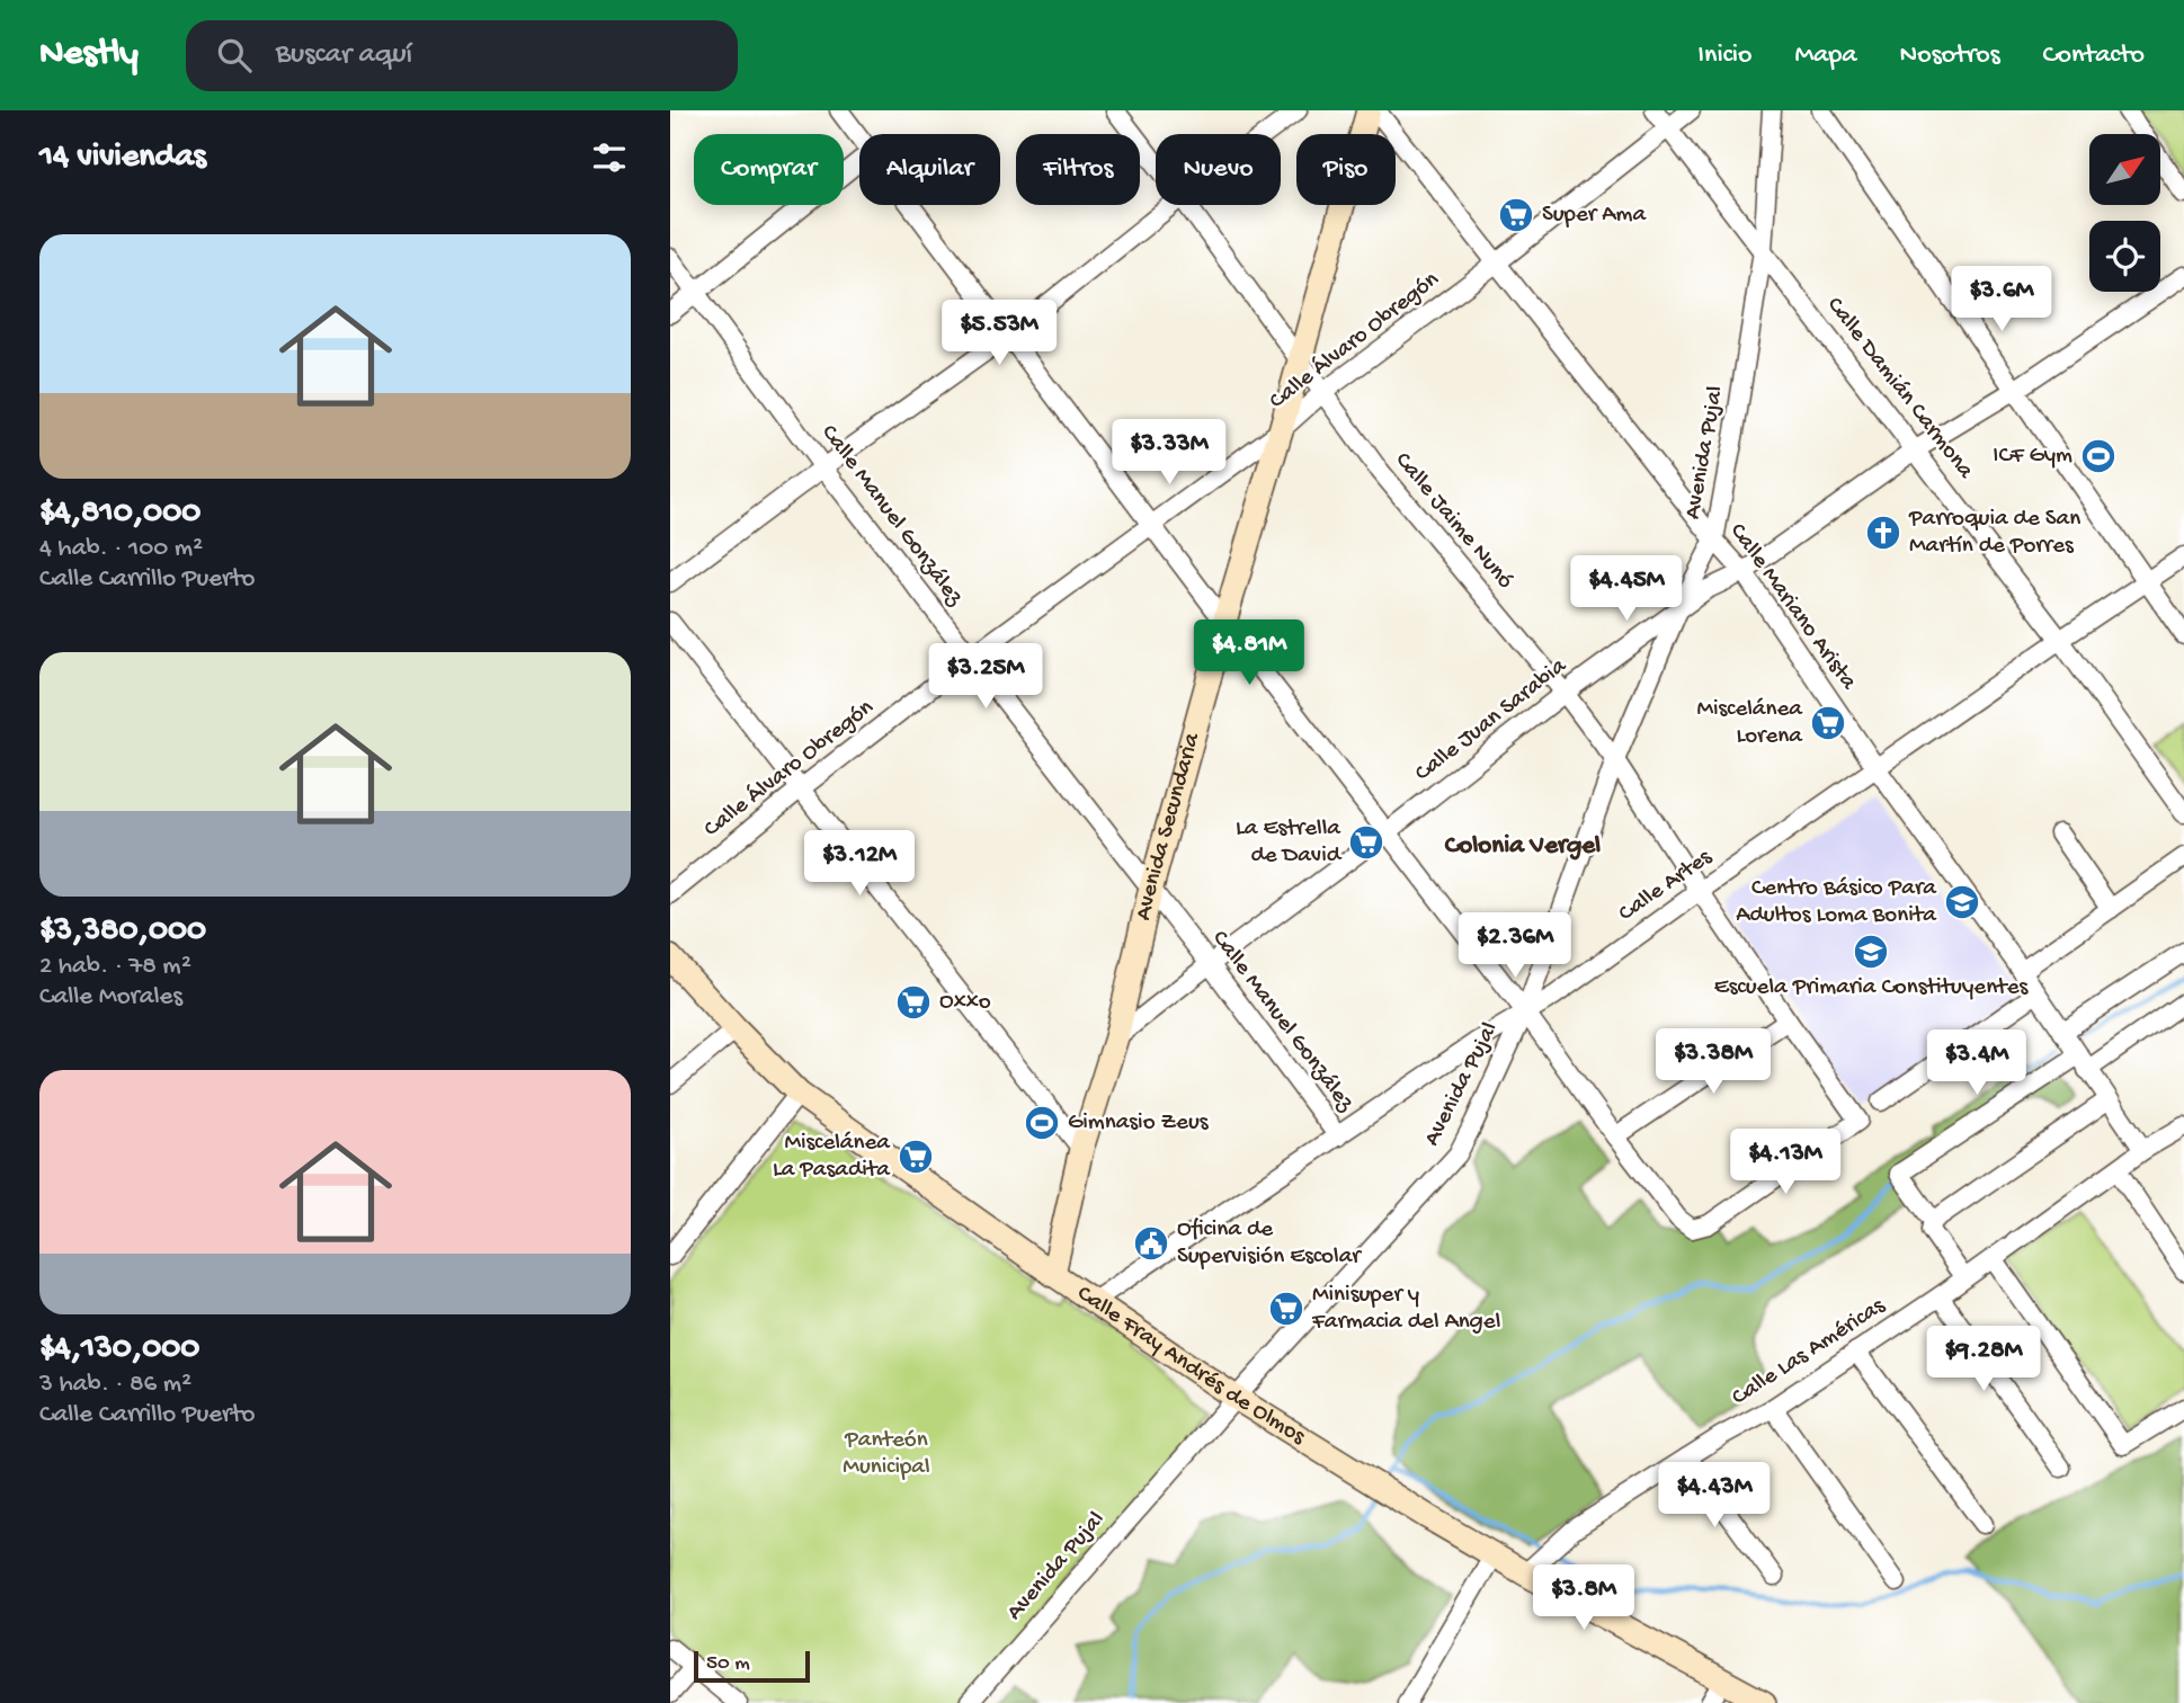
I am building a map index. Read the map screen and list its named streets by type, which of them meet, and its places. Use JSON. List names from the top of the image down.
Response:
{
  "streets": {
    "street": [
      "Calle Álvaro Obregón",
      "Calle Damián Carmona",
      "Avenida Pujal",
      "Calle Manuel González",
      "Calle Jaime Nunó",
      "Calle Mariano Arista",
      "Calle Juan Sarabia",
      "Avenida Secundaria",
      "Calle Artes",
      "Calle Las Américas",
      "Calle Fray Andrés de Olmos"
    ]
  },
  "crossings": [
    ["Calle Álvaro Obregón", "Calle Damián Carmona"],
    ["Calle Álvaro Obregón", "Calle Manuel González"],
    ["Calle Álvaro Obregón", "Calle Jaime Nunó"],
    ["Calle Álvaro Obregón", "Calle Mariano Arista"],
    ["Calle Álvaro Obregón", "Avenida Secundaria"],
    ["Calle Damián Carmona", "Avenida Pujal"],
    ["Calle Damián Carmona", "Calle Juan Sarabia"],
    ["Calle Damián Carmona", "Calle Artes"],
    ["Avenida Pujal", "Calle Jaime Nunó"],
    ["Avenida Pujal", "Calle Mariano Arista"],
    ["Avenida Pujal", "Calle Juan Sarabia"],
    ["Avenida Pujal", "Calle Artes"],
    ["Avenida Pujal", "Calle Fray Andrés de Olmos"],
    ["Calle Manuel González", "Calle Juan Sarabia"],
    ["Calle Manuel González", "Avenida Secundaria"],
    ["Calle Manuel González", "Calle Artes"],
    ["Calle Jaime Nunó", "Calle Juan Sarabia"],
    ["Calle Jaime Nunó", "Avenida Secundaria"],
    ["Calle Jaime Nunó", "Calle Artes"],
    ["Calle Mariano Arista", "Calle Juan Sarabia"],
    ["Calle Mariano Arista", "Calle Artes"],
    ["Calle Mariano Arista", "Calle Las Américas"],
    ["Calle Juan Sarabia", "Avenida Secundaria"],
    ["Avenida Secundaria", "Calle Fray Andrés de Olmos"],
    ["Calle Artes", "Calle Fray Andrés de Olmos"],
    ["Calle Las Américas", "Calle Fray Andrés de Olmos"]
  ],
  "districts": ["Colonia Vergel"],
  "parks": ["Panteón Municipal"],
  "places": {
    "supermarket": [
      "Super Ama",
      "Miscelánea Lorena",
      "La Estrella de David",
      "Oxxo",
      "Miscelánea La Pasadita",
      "Minisuper y Farmacia del Angel"
    ],
    "sports": ["ICF Gym", "Gimnasio Zeus"],
    "church": ["Parroquia de San Martín de Porres"],
    "school or university": ["Centro Básico Para Adultos Loma Bonita", "Escuela Primaria Constituyentes"],
    "public building": ["Oficina de Supervisión Escolar"]
  },
  "scale_bar": "50 m",
  "north": "top right",
  "page": {
    "header": "Nestly",
    "search": "Buscar aquí",
    "nav": [
      "Inicio",
      "Mapa",
      "Nosotros",
      "Contacto"
    ],
    "heading": "14 viviendas",
    "chip": [
      "Comprar",
      "Alquilar",
      "Filtros",
      "Nuevo",
      "Piso"
    ],
    "list": [
      {
        "name": "$4,810,000",
        "note": "4 hab. · 100 m² · Calle Carrillo Puerto"
      },
      {
        "name": "$3,380,000",
        "note": "2 hab. · 78 m² · Calle Morales"
      },
      {
        "name": "$4,130,000",
        "note": "3 hab. · 86 m² · Calle Carrillo Puerto"
      }
    ],
    "price": [
      "$3.6M",
      "$5.53M",
      "$3.33M",
      "$4.45M",
      "$4.81M",
      "$3.25M",
      "$3.12M",
      "$2.36M",
      "$3.38M",
      "$3.4M",
      "$4.13M",
      "$9.28M",
      "$4.43M",
      "$3.8M"
    ],
    "scale": "50 m"
  }
}
